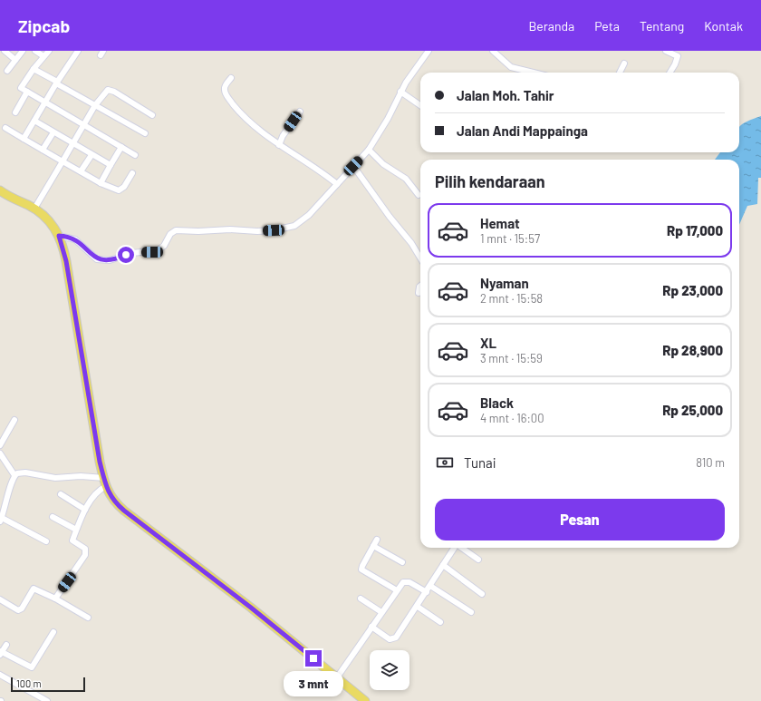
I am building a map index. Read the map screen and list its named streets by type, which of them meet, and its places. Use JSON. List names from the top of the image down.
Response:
{
  "scale_bar": "100 m",
  "page": {
    "header": "Zipcab",
    "nav": [
      "Beranda",
      "Peta",
      "Tentang",
      "Kontak"
    ],
    "banner": ["Jalan Moh. Tahir", "Jalan Andi Mappainga"],
    "heading": "Pilih kendaraan",
    "list": [
      {
        "name": "Hemat",
        "note": "1 mnt · 15:57",
        "value": "Rp 17,000"
      },
      {
        "name": "Nyaman",
        "note": "2 mnt · 15:58",
        "value": "Rp 23,000"
      },
      {
        "name": "XL",
        "note": "3 mnt · 15:59",
        "value": "Rp 28,900"
      },
      {
        "name": "Black",
        "note": "4 mnt · 16:00",
        "value": "Rp 25,000"
      }
    ],
    "pay": ["Tunai", "810 m"],
    "buttons": "Pesan",
    "bubble": "3 mnt",
    "scale": "100 m"
  }
}
